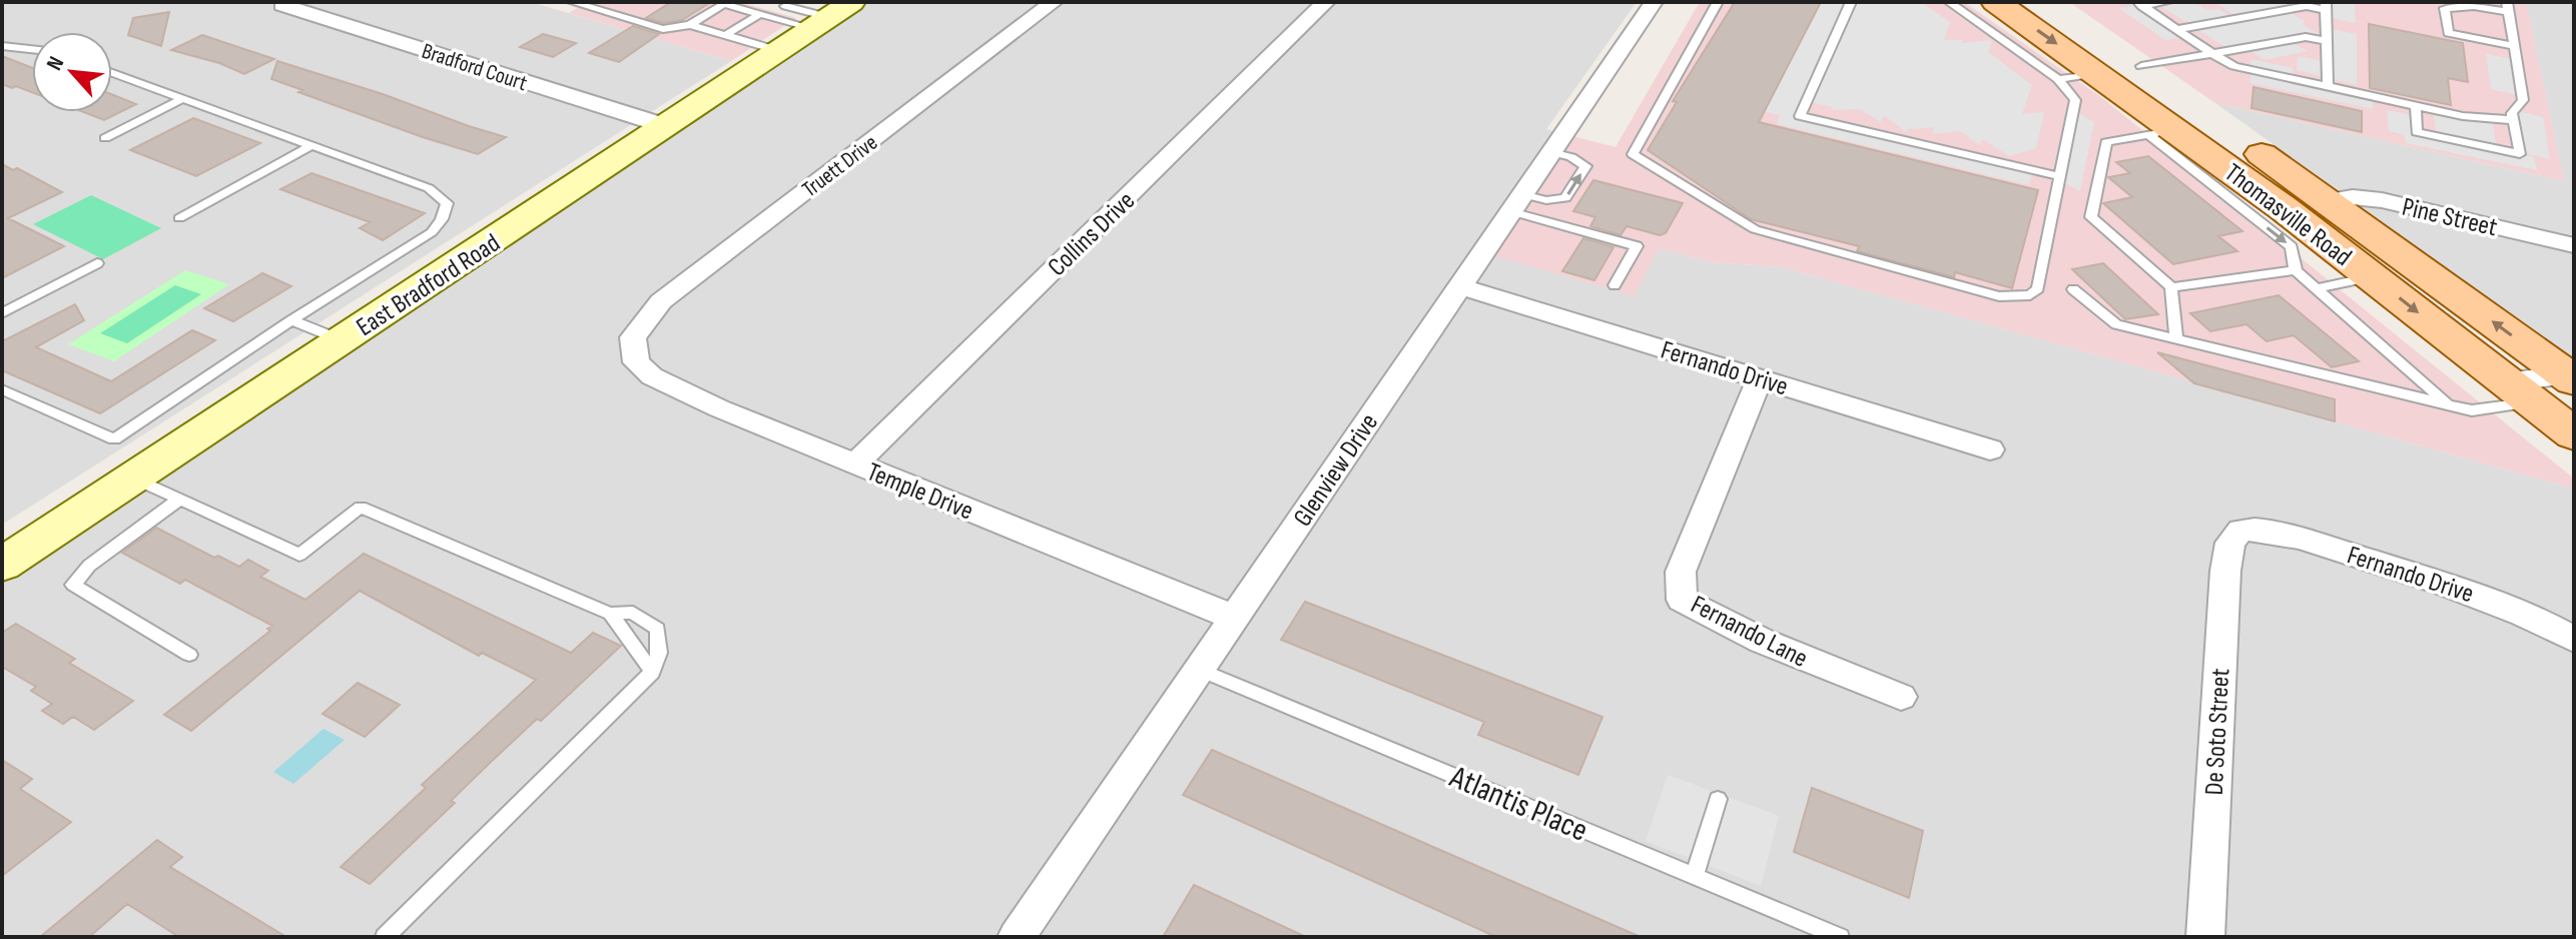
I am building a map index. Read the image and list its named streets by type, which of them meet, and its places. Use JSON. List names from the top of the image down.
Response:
{
  "streets": {
    "main road": ["Thomasville Road"],
    "street": [
      "Bradford Court",
      "Truett Drive",
      "Pine Street",
      "Collins Drive",
      "East Bradford Road",
      "Fernando Drive",
      "Glenview Drive",
      "Temple Drive",
      "Fernando Lane",
      "De Soto Street"
    ],
    "lane": ["Atlantis Place"]
  },
  "crossings": [
    ["Bradford Court", "East Bradford Road"],
    ["Truett Drive", "Temple Drive"],
    ["Thomasville Road", "Pine Street"],
    ["Collins Drive", "Temple Drive"],
    ["Fernando Drive", "Glenview Drive"],
    ["Fernando Drive", "Fernando Lane"],
    ["Fernando Drive", "De Soto Street"],
    ["Glenview Drive", "Temple Drive"],
    ["Glenview Drive", "Atlantis Place"]
  ],
  "north": "top left"
}
